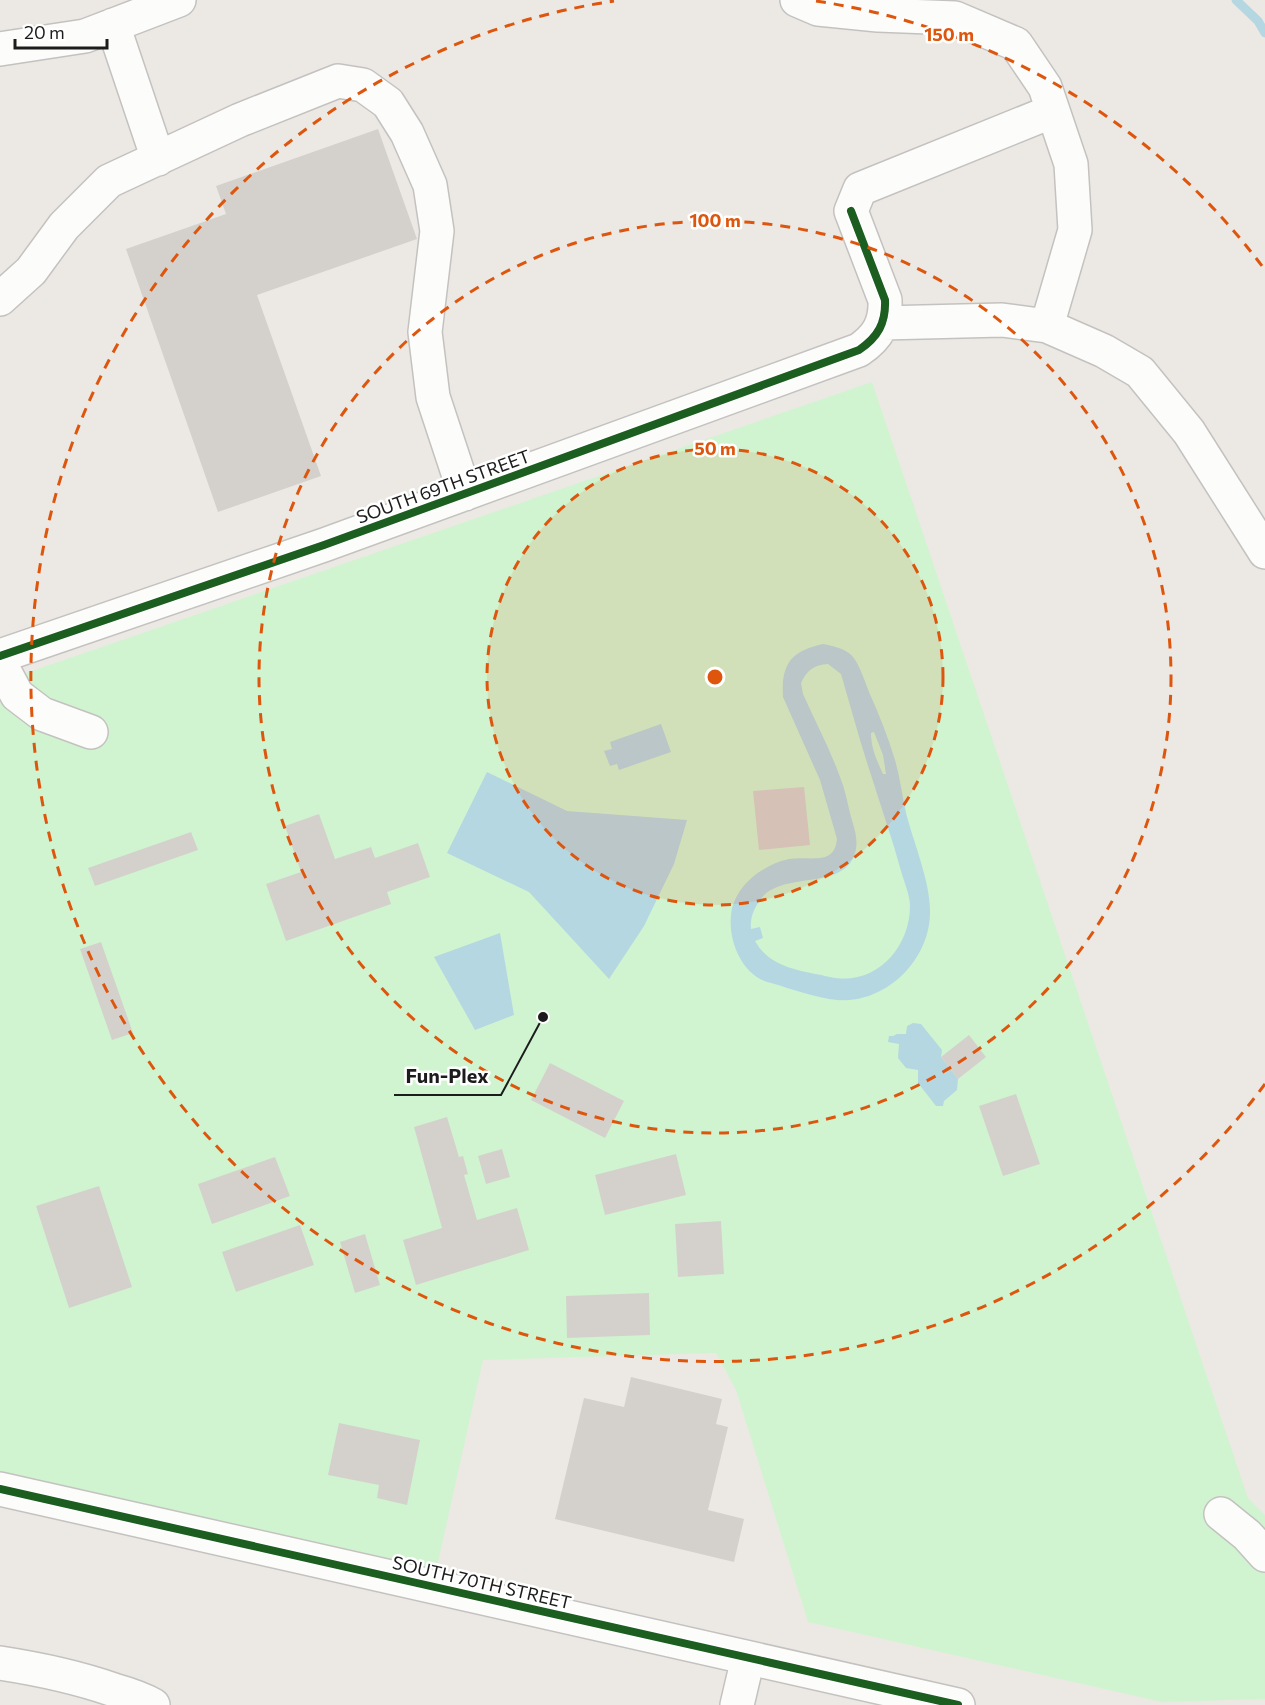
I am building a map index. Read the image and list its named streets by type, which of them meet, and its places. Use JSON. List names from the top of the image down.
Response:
{
  "streets": {
    "street": ["SOUTH 69TH STREET", "SOUTH 70TH STREET"]
  },
  "places": ["Fun-Plex"],
  "scale_bar": "20 m",
  "rings": ["150 m", "100 m", "50 m"]
}
